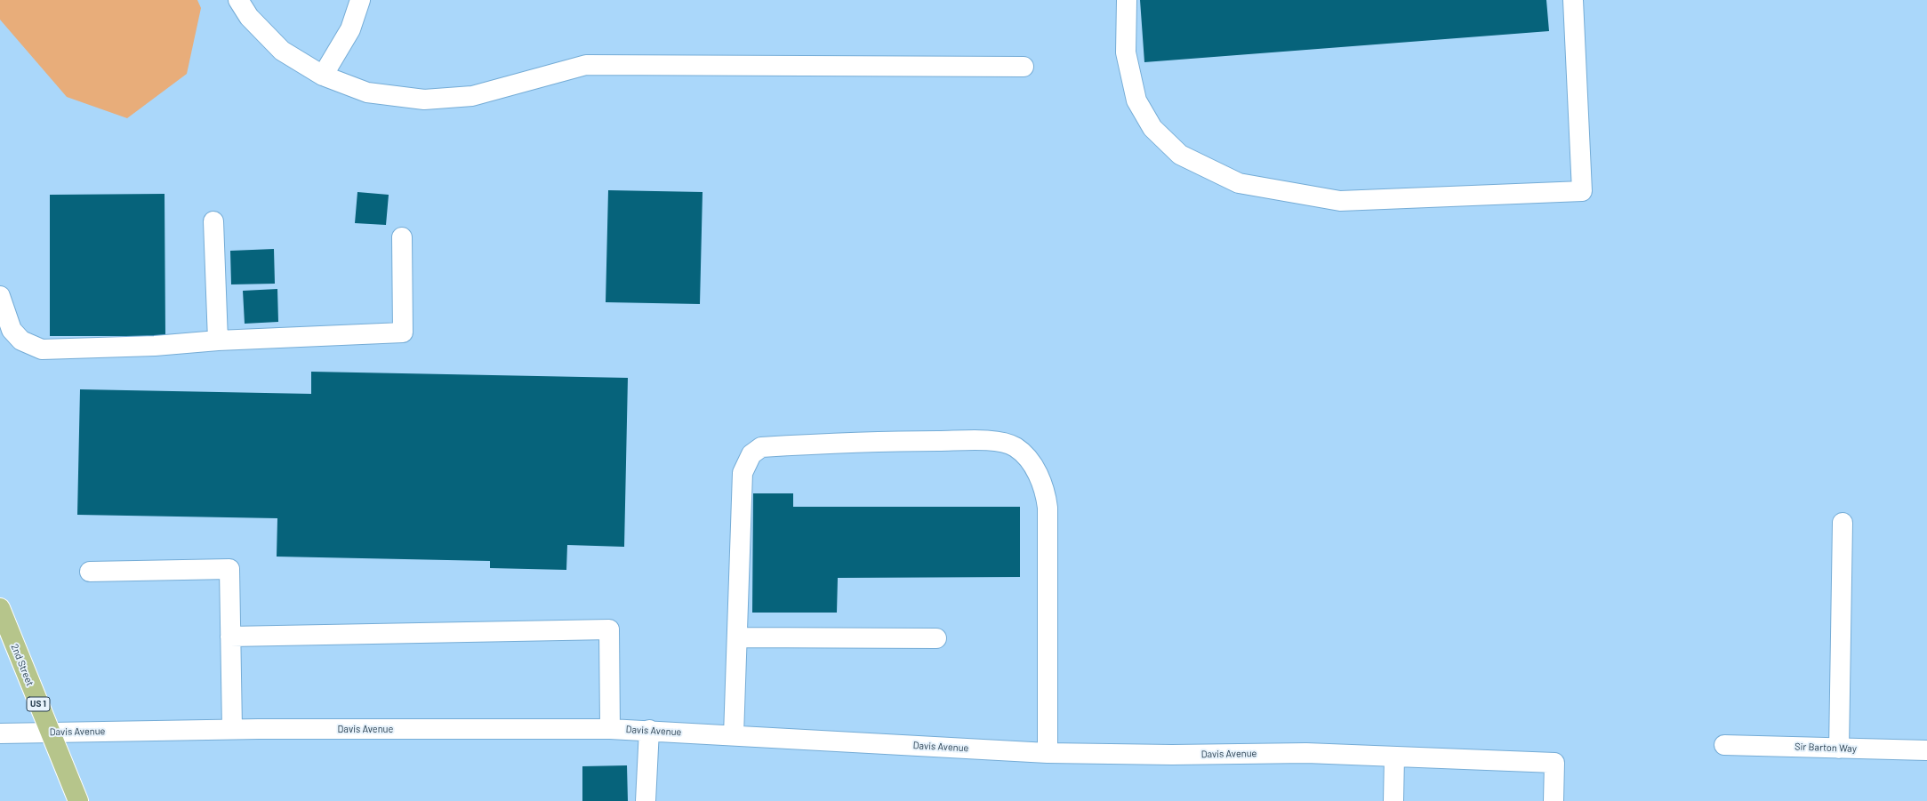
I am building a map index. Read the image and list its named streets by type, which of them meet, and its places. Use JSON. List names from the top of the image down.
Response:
{
  "streets": {
    "main road": ["2nd Street", "US 1"],
    "street": ["Davis Avenue", "Sir Barton Way"]
  },
  "crossings": [
    ["2nd Street", "Davis Avenue"]
  ]
}
